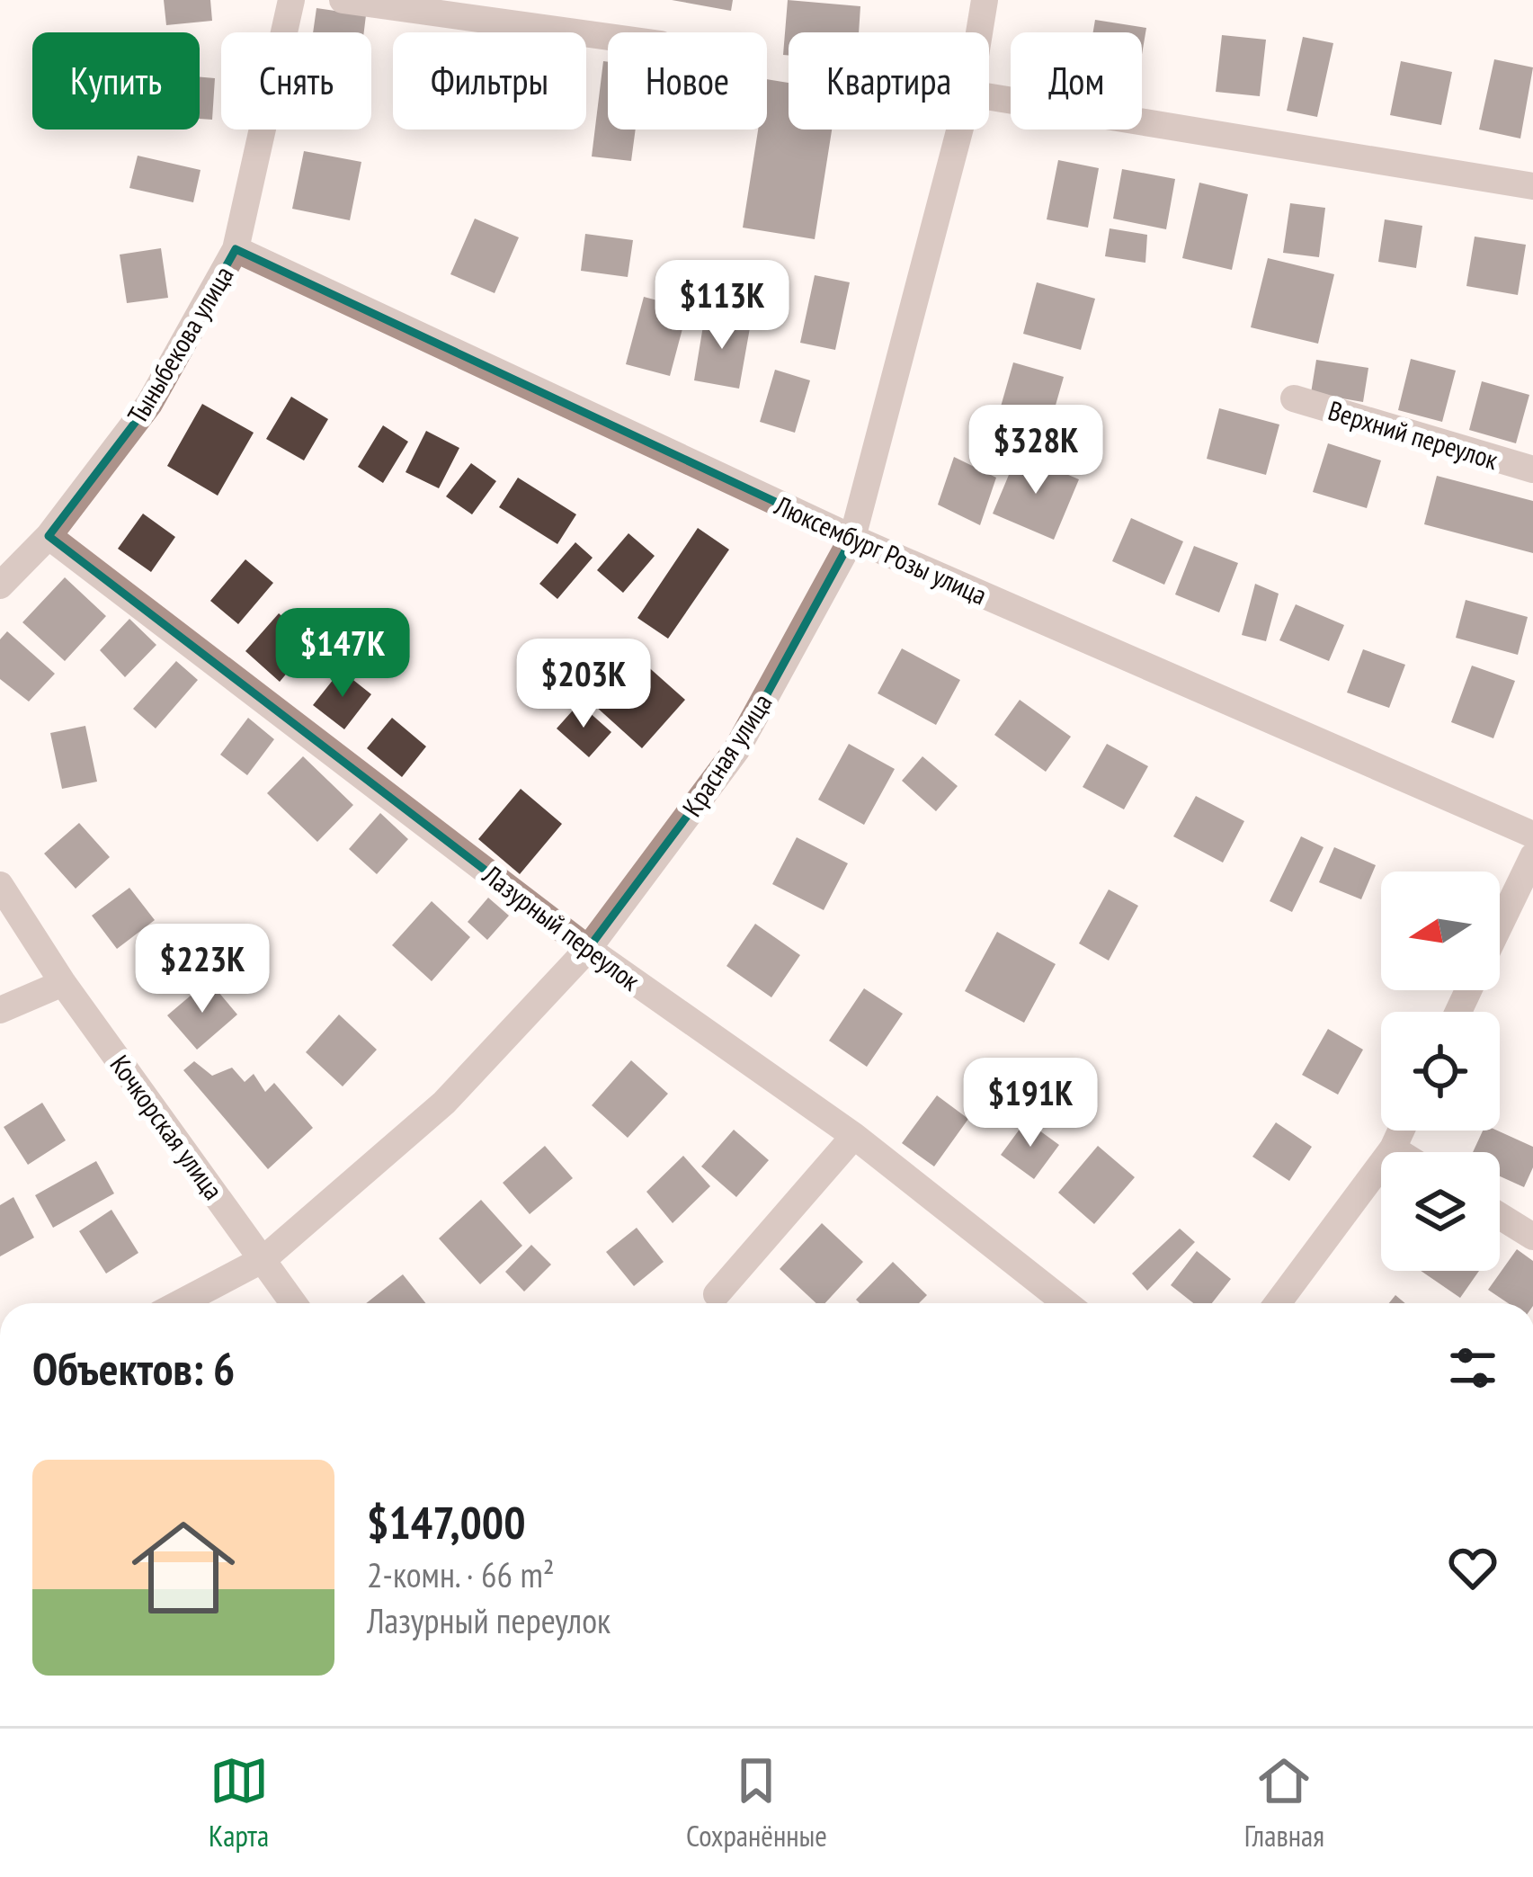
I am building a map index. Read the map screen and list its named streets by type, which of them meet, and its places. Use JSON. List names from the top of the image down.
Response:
{
  "streets": {
    "street": [
      "Тыныбекова улица",
      "Верхний переулок",
      "Люксембург Розы улица",
      "Красная улица",
      "Лазурный переулок",
      "Кочкорская улица"
    ]
  },
  "crossings": [
    ["Тыныбекова улица", "Люксембург Розы улица"],
    ["Тыныбекова улица", "Лазурный переулок"],
    ["Люксембург Розы улица", "Красная улица"],
    ["Красная улица", "Лазурный переулок"],
    ["Красная улица", "Кочкорская улица"]
  ],
  "north": "left",
  "page": {
    "chip": [
      "Купить",
      "Снять",
      "Фильтры",
      "Новое",
      "Квартира",
      "Дом"
    ],
    "price": [
      "$113K",
      "$328K",
      "$147K",
      "$203K",
      "$223K",
      "$191K"
    ],
    "heading": "Объектов: 6",
    "list": [
      {
        "name": "$147,000",
        "note": "2-комн. · 66 m² · Лазурный переулок"
      }
    ],
    "tabs": ["Карта", "Сохранённые", "Главная"]
  }
}
